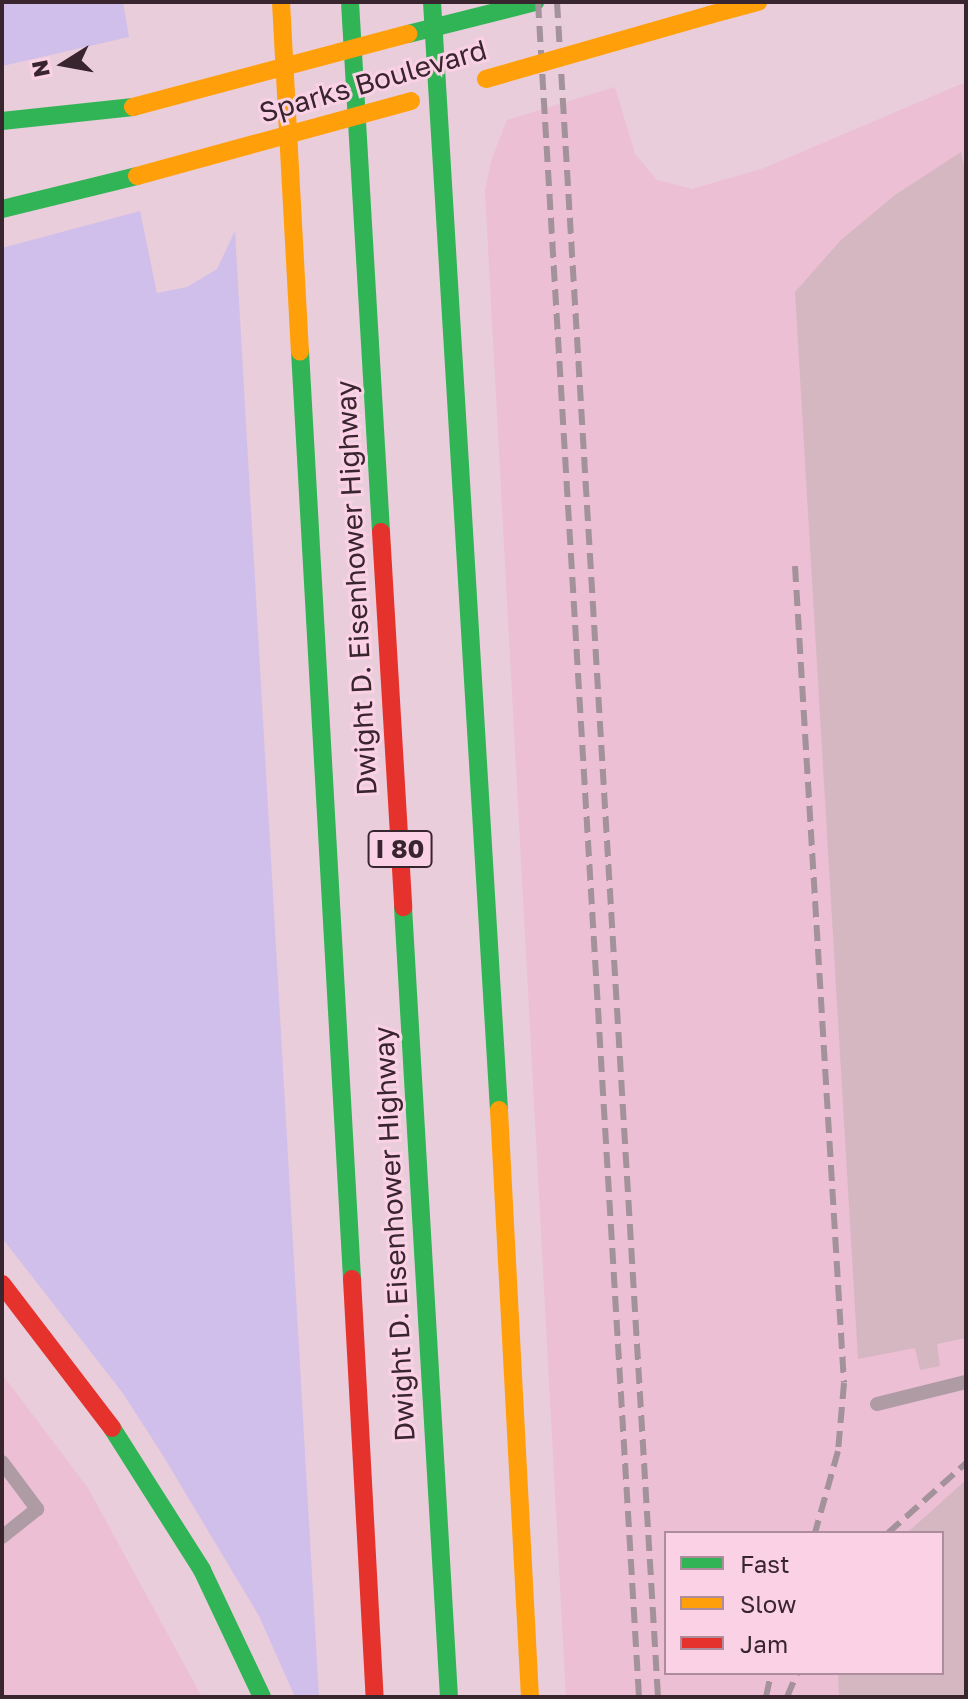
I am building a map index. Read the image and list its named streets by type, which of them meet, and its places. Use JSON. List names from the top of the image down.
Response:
{
  "streets": {
    "main road": ["Sparks Boulevard", "Dwight D. Eisenhower Highway", "I 80"]
  },
  "legend": ["Fast", "Slow", "Jam"],
  "north": "left"
}
